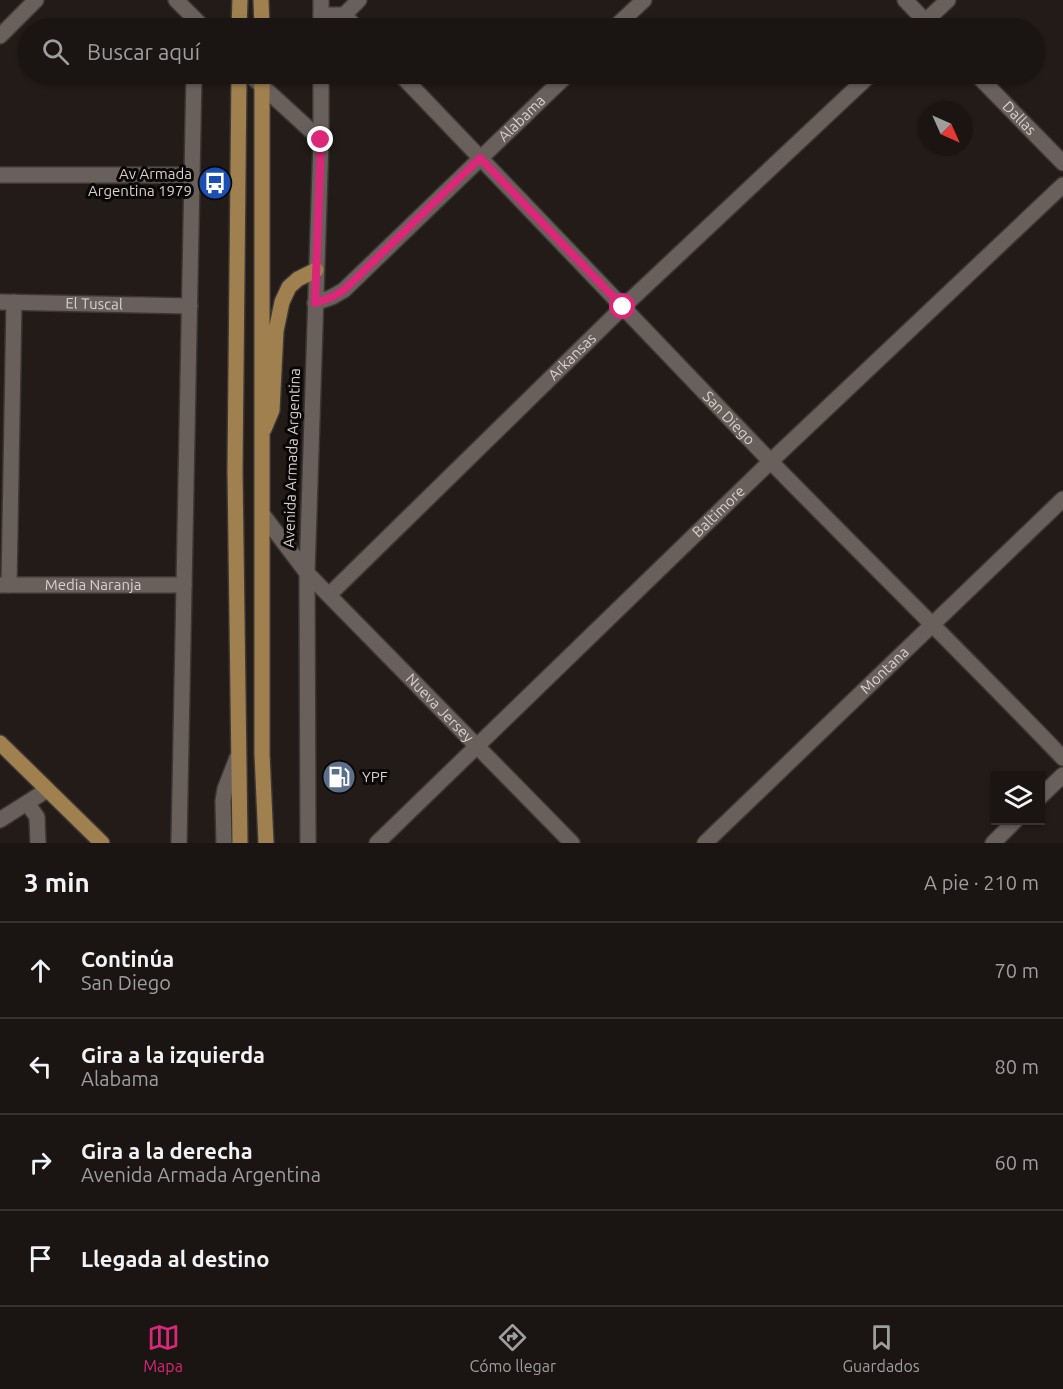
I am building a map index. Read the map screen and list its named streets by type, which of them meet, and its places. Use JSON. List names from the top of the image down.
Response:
{
  "streets": {
    "main road": ["Avenida Armada Argentina"],
    "street": [
      "Alabama",
      "Dallas",
      "El Tuscal",
      "Arkansas",
      "San Diego",
      "Baltimore",
      "Media Naranja",
      "Montana",
      "Nueva Jersey"
    ]
  },
  "crossings": [
    ["Alabama", "San Diego"],
    ["Alabama", "Avenida Armada Argentina"],
    ["Arkansas", "San Diego"],
    ["Arkansas", "Nueva Jersey"],
    ["San Diego", "Baltimore"],
    ["San Diego", "Montana"],
    ["Avenida Armada Argentina", "Nueva Jersey"],
    ["Baltimore", "Nueva Jersey"]
  ],
  "places": {
    "bus stop": ["Av Armada Argentina 1979"],
    "fuel station": ["YPF"]
  },
  "north": "bottom right",
  "page": {
    "search": "Buscar aquí",
    "heading": ["3 min", "A pie · 210 m"],
    "list": [
      ["Continúa", "San Diego", "70 m"],
      ["Gira a la izquierda", "Alabama", "80 m"],
      ["Gira a la derecha", "Avenida Armada Argentina", "60 m"],
      "Llegada al destino"
    ],
    "nav": ["Mapa", "Cómo llegar", "Guardados"]
  }
}
